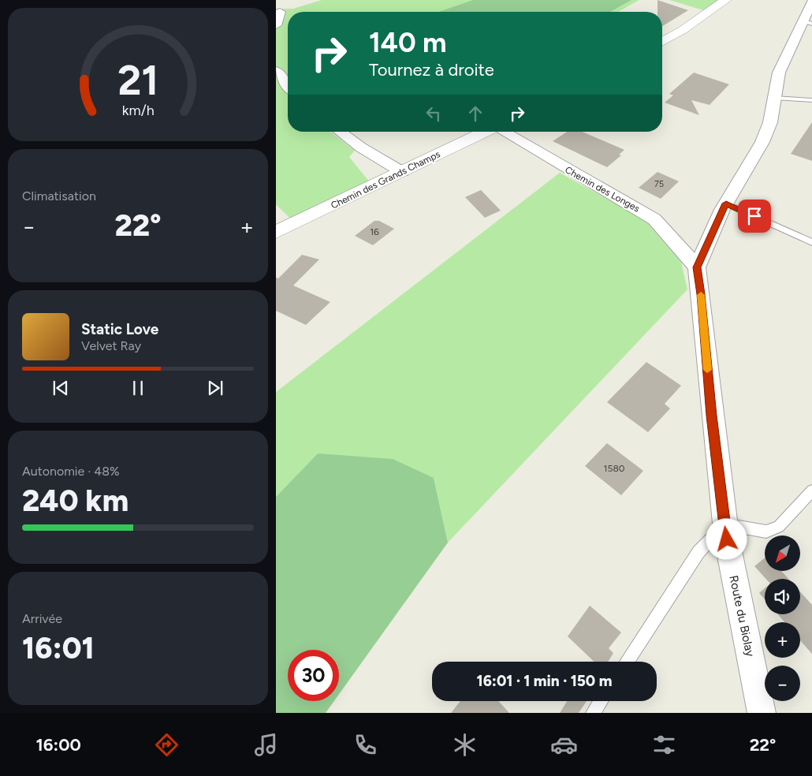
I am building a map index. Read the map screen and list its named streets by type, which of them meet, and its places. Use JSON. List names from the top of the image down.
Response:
{
  "streets": {
    "street": ["Chemin des Grands Champs", "Chemin des Longes", "Route du Biolay"]
  },
  "crossings": [
    ["Chemin des Longes", "Route du Biolay"]
  ],
  "house_numbers": ["75", "16", "1580"],
  "north": "bottom left",
  "page": {
    "turn": ["140 m", "Tournez à droite"],
    "tile": [
      "Climatisation",
      ["Autonomie · 48%", "240 km"],
      ["Arrivée", "16:01"]
    ],
    "heat": ["−", "22°", "+"],
    "song": ["Static Love", "Velvet Ray"],
    "map_buttons": ["+", "−"],
    "limit": "30",
    "trip": "16:01 · 1 min · 150 m",
    "tabs": ["16:00", "22°"],
    "gauge": ["21", "km/h"]
  }
}
